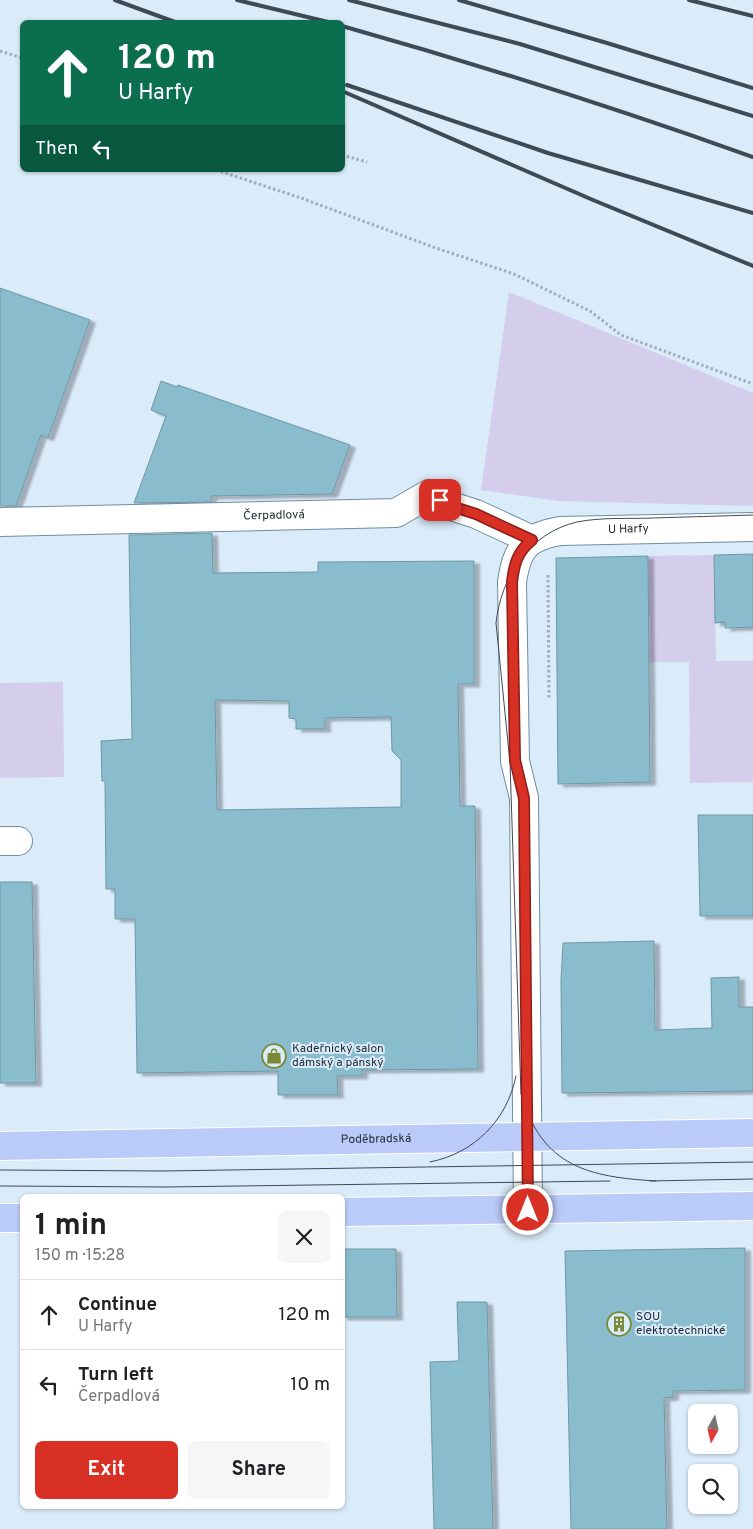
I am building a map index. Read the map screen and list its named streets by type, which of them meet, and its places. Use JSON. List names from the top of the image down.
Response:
{
  "streets": {
    "main road": ["Poděbradská"],
    "street": ["Čerpadlová", "U Harfy"]
  },
  "crossings": [
    ["Čerpadlová", "U Harfy"]
  ],
  "places": {
    "shop": ["Kadeřnický salon dámský a pánský"],
    "building": ["SOU elektrotechnické"]
  },
  "north": "bottom",
  "page": {
    "turn": ["120 m", "U Harfy"],
    "then": "Then",
    "heading": ["1 min", "150 m · 15:28"],
    "list": [
      {
        "name": "Continue",
        "note": "U Harfy",
        "value": "120 m"
      },
      {
        "name": "Turn left",
        "note": "Čerpadlová",
        "value": "10 m"
      }
    ],
    "buttons": ["Exit", "Share"]
  }
}
